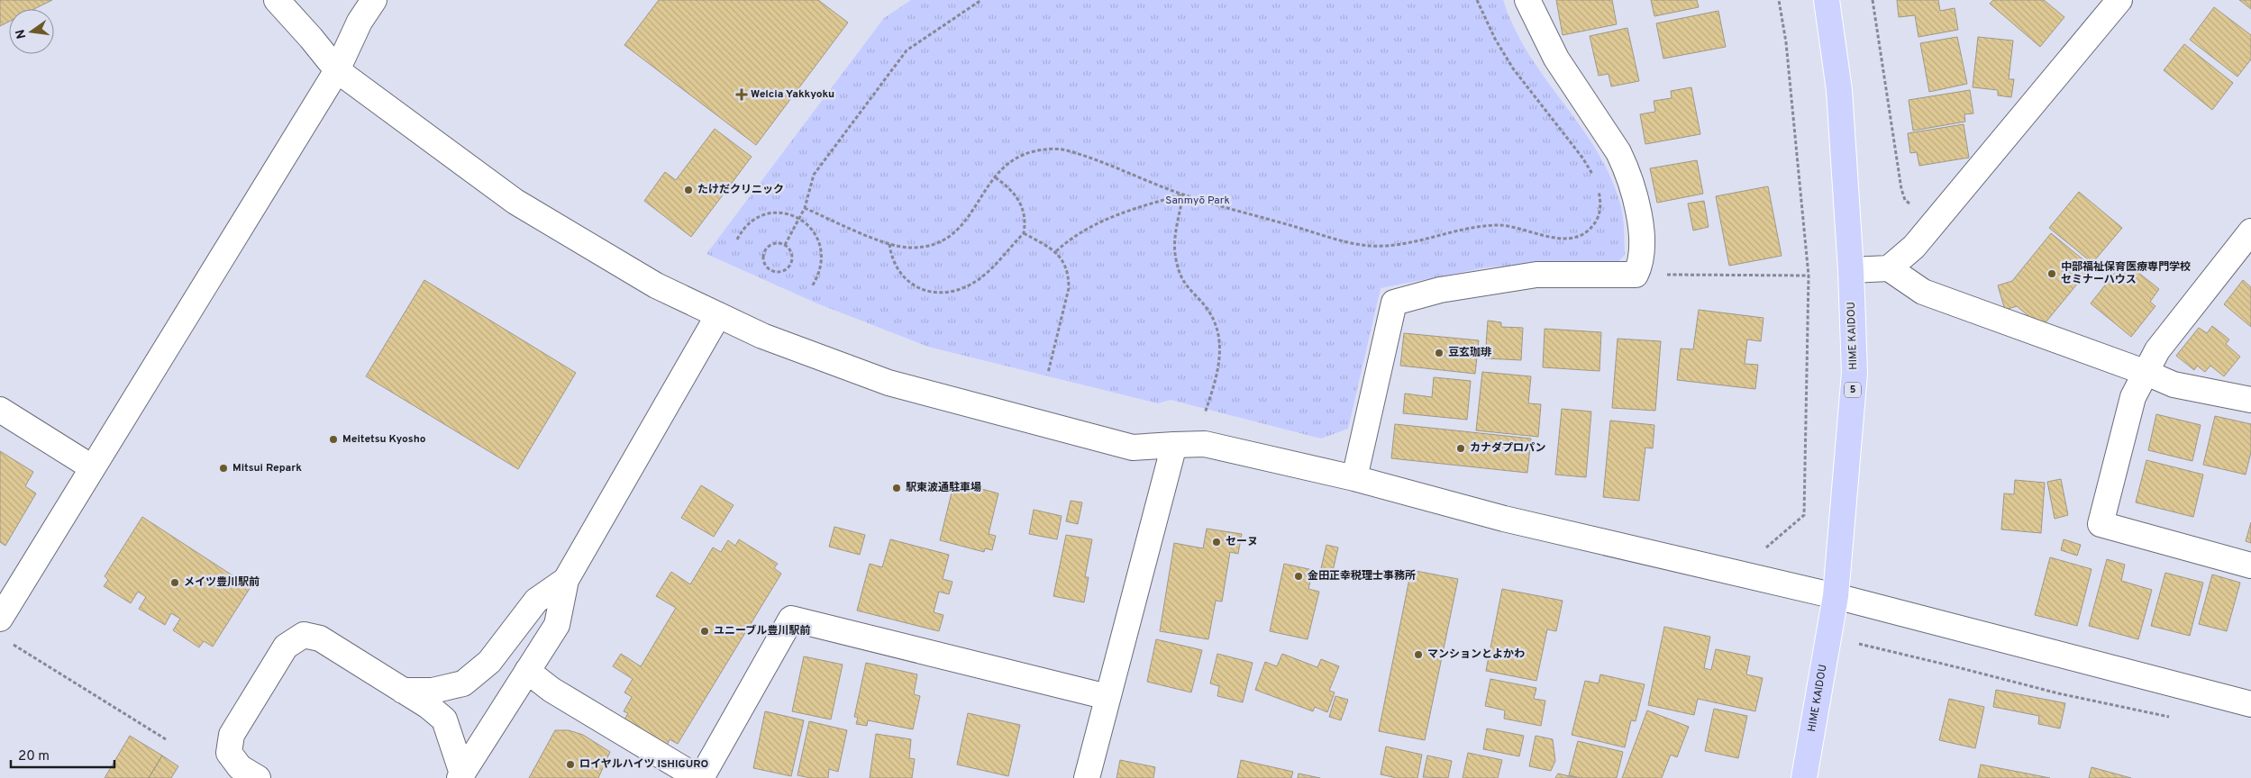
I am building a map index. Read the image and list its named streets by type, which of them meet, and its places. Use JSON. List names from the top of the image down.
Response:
{
  "streets": {
    "main road": ["HIME KAIDOU", "5"]
  },
  "parks": ["Sanmyō Park"],
  "places": {
    "health": ["Welcia Yakkyoku"],
    "other": [
      "たけだクリニック",
      "中部福祉保育医療専門学校 セミナーハウス",
      "豆玄珈琲",
      "Meitetsu Kyosho",
      "カナダプロパン",
      "Mitsui Repark",
      "駅東波通駐車場",
      "セーヌ",
      "金田正幸税理士事務所",
      "メイツ豊川駅前",
      "ユニーブル豊川駅前",
      "マンションとよかわ",
      "ロイヤルハイツ ISHIGURO"
    ]
  },
  "scale_bar": "20 m",
  "north": "left"
}
